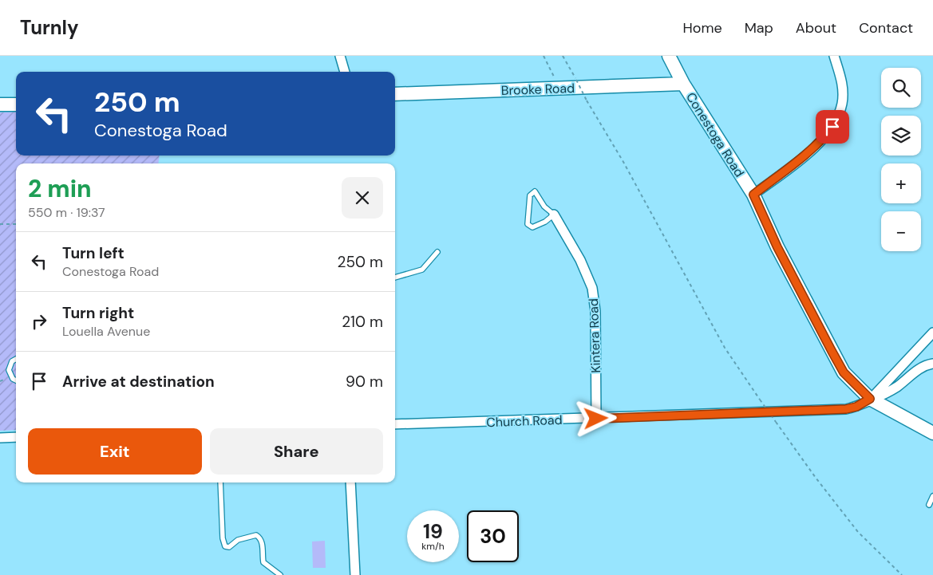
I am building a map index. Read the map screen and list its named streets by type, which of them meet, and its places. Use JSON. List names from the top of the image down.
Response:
{
  "streets": {
    "main road": ["Brooke Road", "Conestoga Road"],
    "street": ["Kintera Road", "Church Road"]
  },
  "crossings": [
    ["Brooke Road", "Conestoga Road"],
    ["Conestoga Road", "Church Road"],
    ["Kintera Road", "Church Road"]
  ],
  "page": {
    "header": "Turnly",
    "nav": [
      "Home",
      "Map",
      "About",
      "Contact"
    ],
    "map_buttons": ["+", "−"],
    "turn": ["250 m", "Conestoga Road"],
    "heading": ["2 min", "550 m · 19:37"],
    "list": [
      {
        "name": "Turn left",
        "note": "Conestoga Road",
        "value": "250 m"
      },
      {
        "name": "Turn right",
        "note": "Louella Avenue",
        "value": "210 m"
      },
      {
        "name": "Arrive at destination",
        "value": "90 m"
      }
    ],
    "buttons": ["Exit", "Share"],
    "speed": "19 km/h",
    "limit": "30"
  }
}
